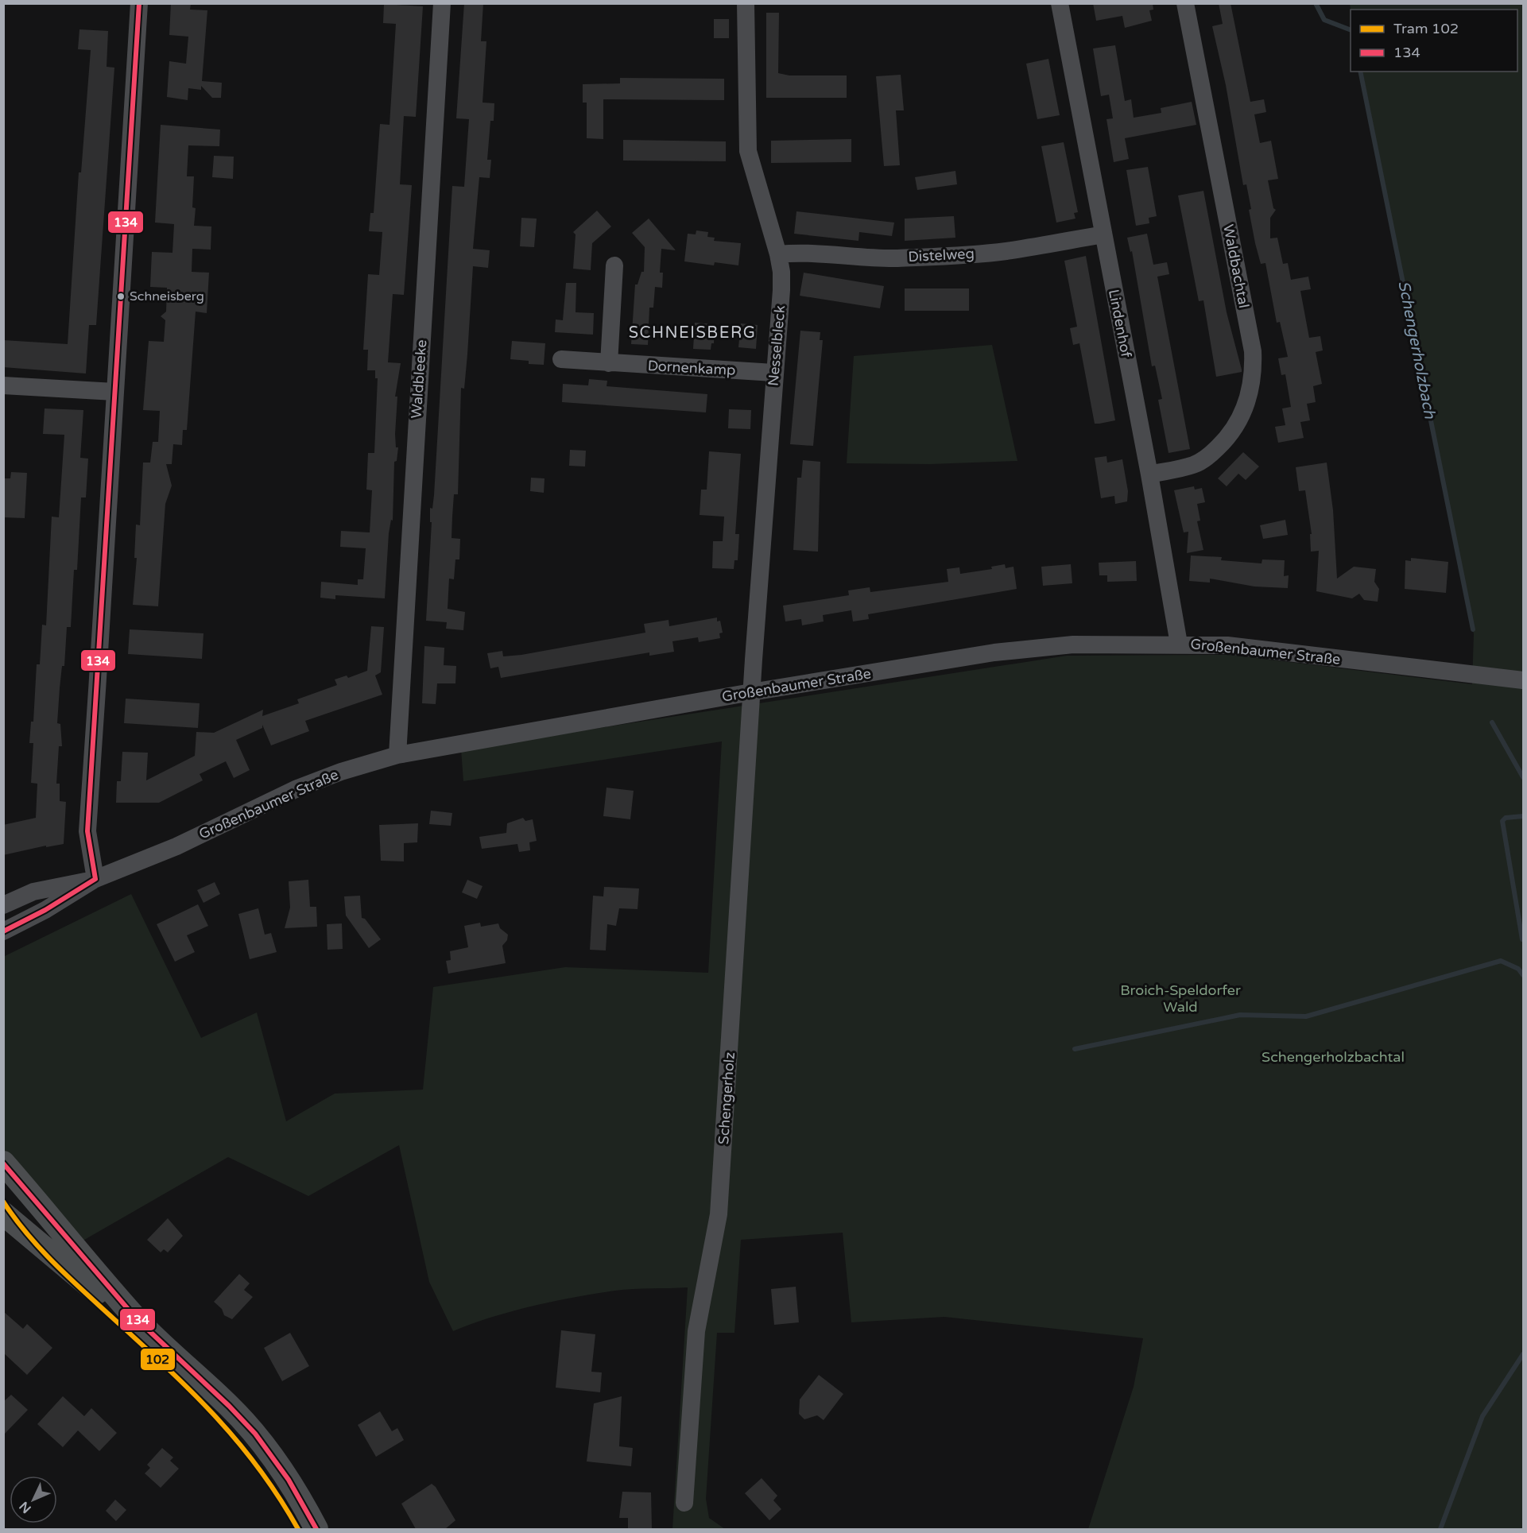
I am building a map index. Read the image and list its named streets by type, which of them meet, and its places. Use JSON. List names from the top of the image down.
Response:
{
  "streets": {
    "street": [
      "Distelweg",
      "Waldbachtal",
      "Lindenhof",
      "Nesselbleck",
      "Dornenkamp",
      "Waldbleeke",
      "Großenbaumer Straße",
      "Schengerholz"
    ]
  },
  "crossings": [
    ["Distelweg", "Lindenhof"],
    ["Distelweg", "Nesselbleck"],
    ["Waldbachtal", "Lindenhof"],
    ["Lindenhof", "Großenbaumer Straße"],
    ["Nesselbleck", "Dornenkamp"],
    ["Nesselbleck", "Großenbaumer Straße"],
    ["Nesselbleck", "Schengerholz"],
    ["Waldbleeke", "Großenbaumer Straße"],
    ["Großenbaumer Straße", "Schengerholz"]
  ],
  "districts": ["SCHNEISBERG"],
  "water": ["Schengerholzbach"],
  "parks": ["Broich-Speldorfer Wald", "Schengerholzbachtal"],
  "places": ["Schneisberg"],
  "lines": ["transit line 134", "tram line 102"],
  "legend": ["Tram 102", "134"],
  "north": "bottom left"
}
